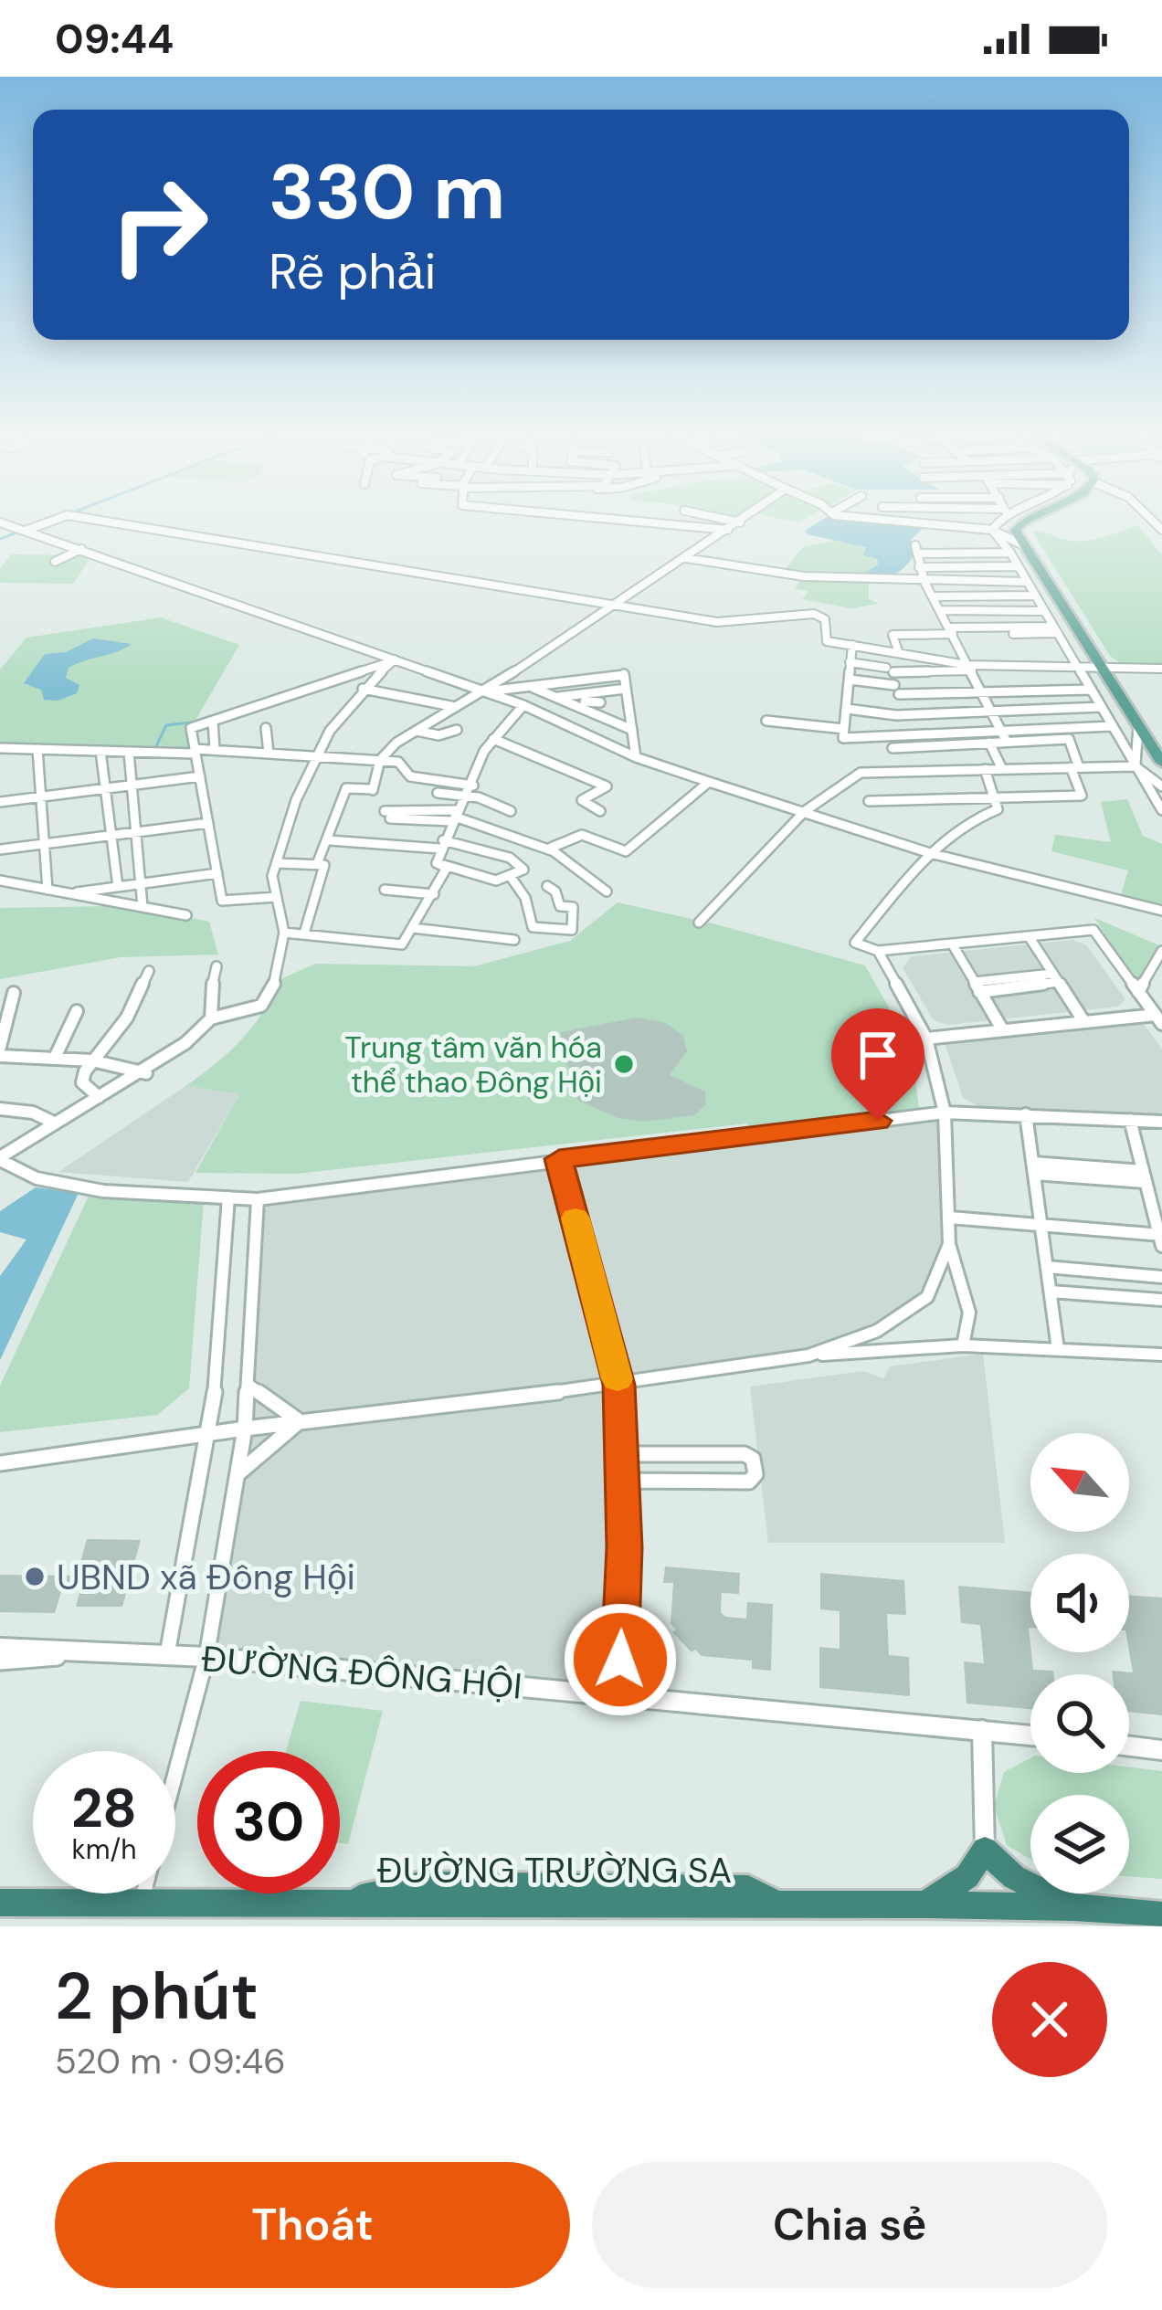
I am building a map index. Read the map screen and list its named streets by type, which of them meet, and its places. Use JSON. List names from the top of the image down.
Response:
{
  "streets": {
    "highway": ["ĐƯỜNG TRƯỜNG SA"],
    "street": ["ĐƯỜNG ĐÔNG HỘI"]
  },
  "places": ["Trung tâm văn hóa thể thao Đông Hội", "UBND xã Đông Hội"],
  "north": "top left",
  "page": {
    "status": "09:44",
    "turn": ["330 m", "Rẽ phải"],
    "speed": "28 km/h",
    "limit": "30",
    "heading": ["2 phút", "520 m · 09:46"],
    "buttons": ["Thoát", "Chia sẻ"]
  }
}
